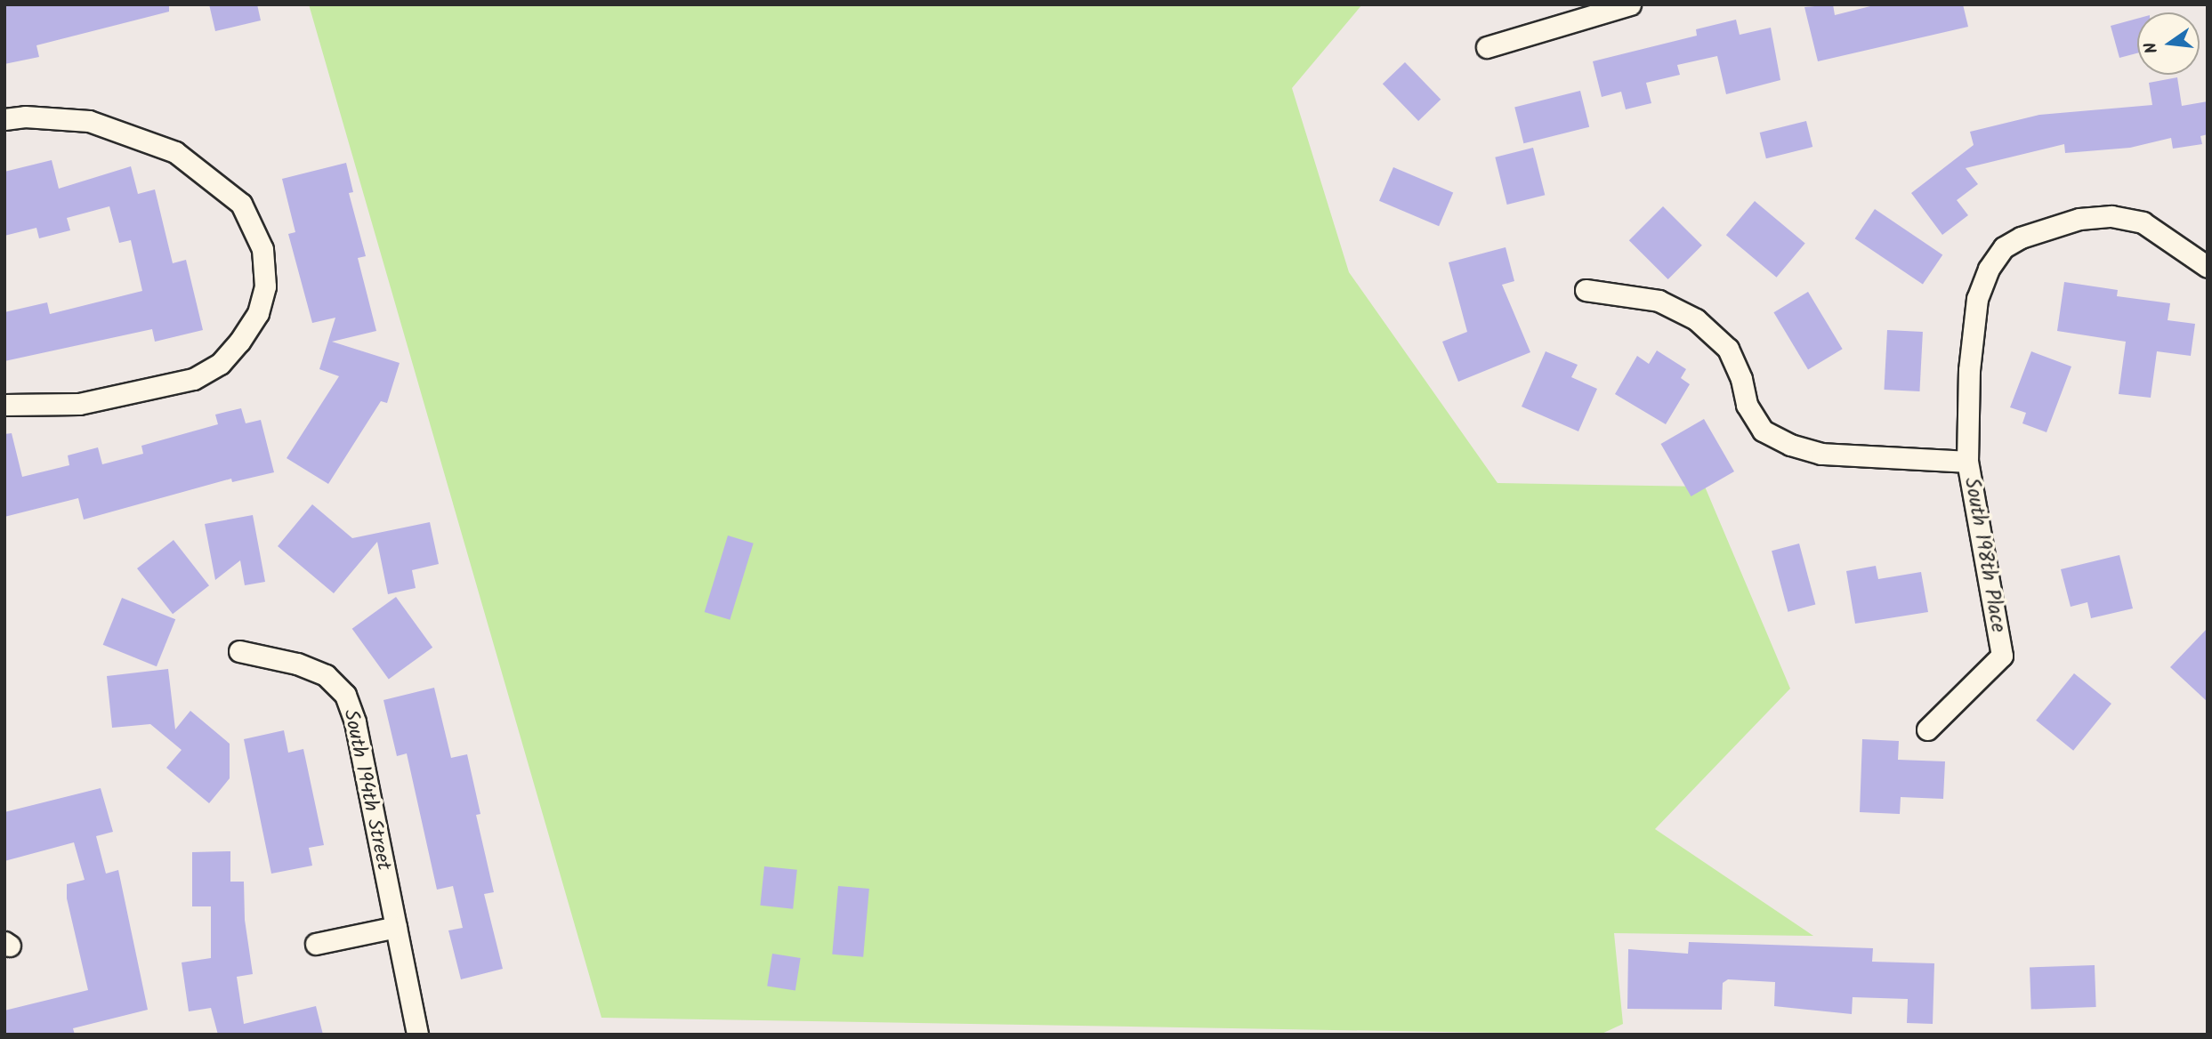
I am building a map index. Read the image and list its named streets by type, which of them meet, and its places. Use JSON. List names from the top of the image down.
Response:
{
  "streets": {
    "street": ["South 198th Place", "South 194th Street"]
  },
  "north": "left"
}
